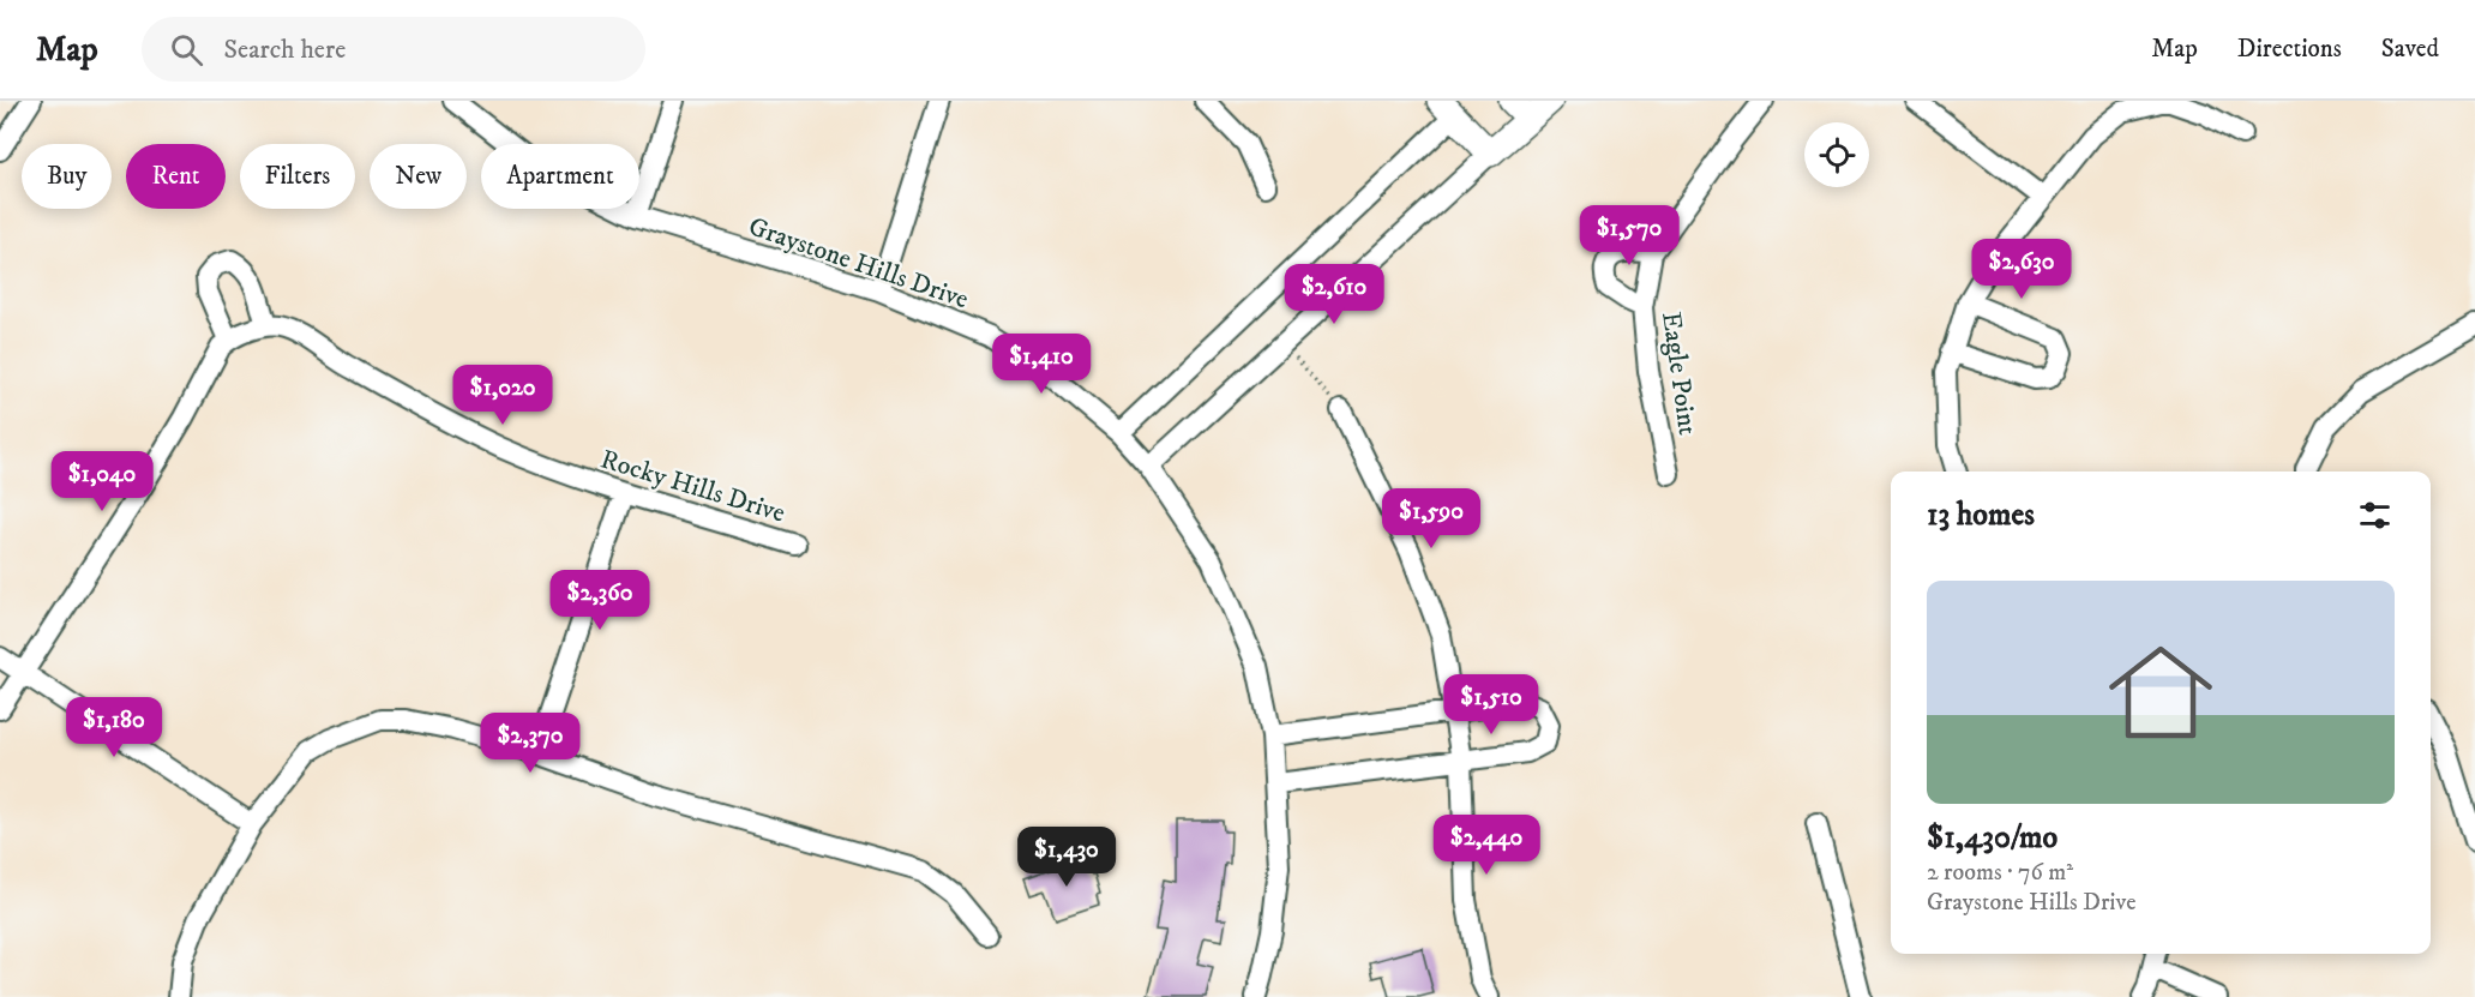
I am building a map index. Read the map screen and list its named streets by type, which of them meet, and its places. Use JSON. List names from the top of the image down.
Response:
{
  "streets": {
    "street": ["Graystone Hills Drive", "Eagle Point", "Rocky Hills Drive"]
  },
  "page": {
    "header": "Map",
    "search": "Search here",
    "nav": ["Map", "Directions", "Saved"],
    "chip": [
      "Buy",
      "Rent",
      "Filters",
      "New",
      "Apartment"
    ],
    "price": [
      "$1,570",
      "$2,630",
      "$2,610",
      "$1,410",
      "$1,020",
      "$1,040",
      "$1,590",
      "$2,360",
      "$1,510",
      "$1,180",
      "$2,370",
      "$2,440",
      "$1,430"
    ],
    "heading": "13 homes",
    "list": [
      {
        "name": "$1,430/mo",
        "note": "2 rooms · 76 m² · Graystone Hills Drive"
      }
    ]
  }
}
